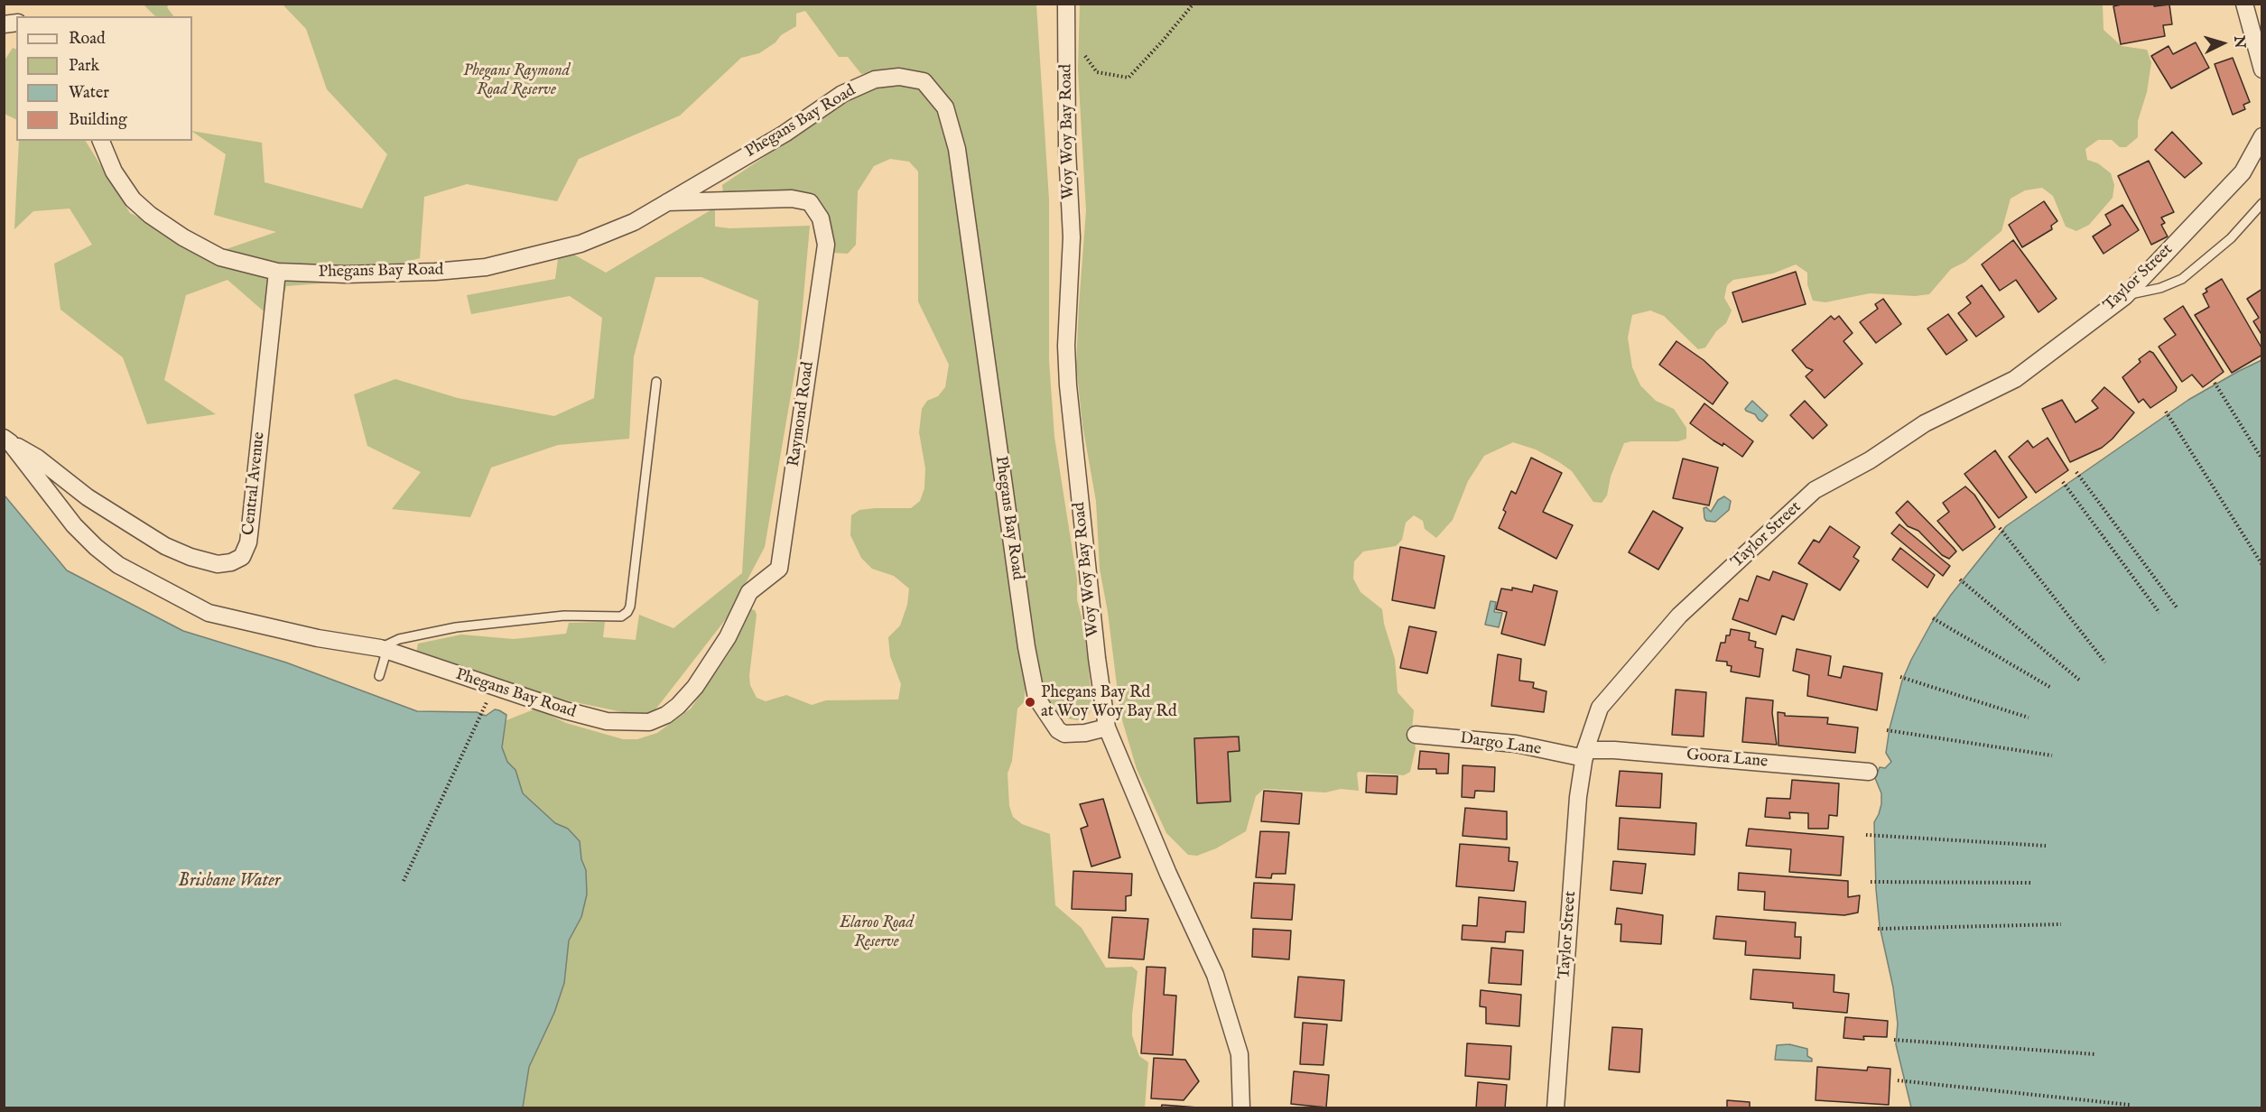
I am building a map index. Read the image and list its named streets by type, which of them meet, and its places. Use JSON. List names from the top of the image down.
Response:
{
  "streets": {
    "street": [
      "Phegans Bay Road",
      "Woy Woy Bay Road",
      "Taylor Street",
      "Raymond Road",
      "Central Avenue",
      "Dargo Lane",
      "Goora Lane"
    ]
  },
  "crossings": [
    ["Phegans Bay Road", "Woy Woy Bay Road"],
    ["Phegans Bay Road", "Raymond Road"],
    ["Phegans Bay Road", "Central Avenue"],
    ["Taylor Street", "Dargo Lane"],
    ["Taylor Street", "Goora Lane"],
    ["Dargo Lane", "Goora Lane"]
  ],
  "water": ["Brisbane Water"],
  "parks": ["Phegans Raymond Road Reserve", "Elaroo Road Reserve"],
  "places": ["Phegans Bay Rd at Woy Woy Bay Rd"],
  "legend": [
    "Road",
    "Park",
    "Water",
    "Building"
  ],
  "north": "right"
}
